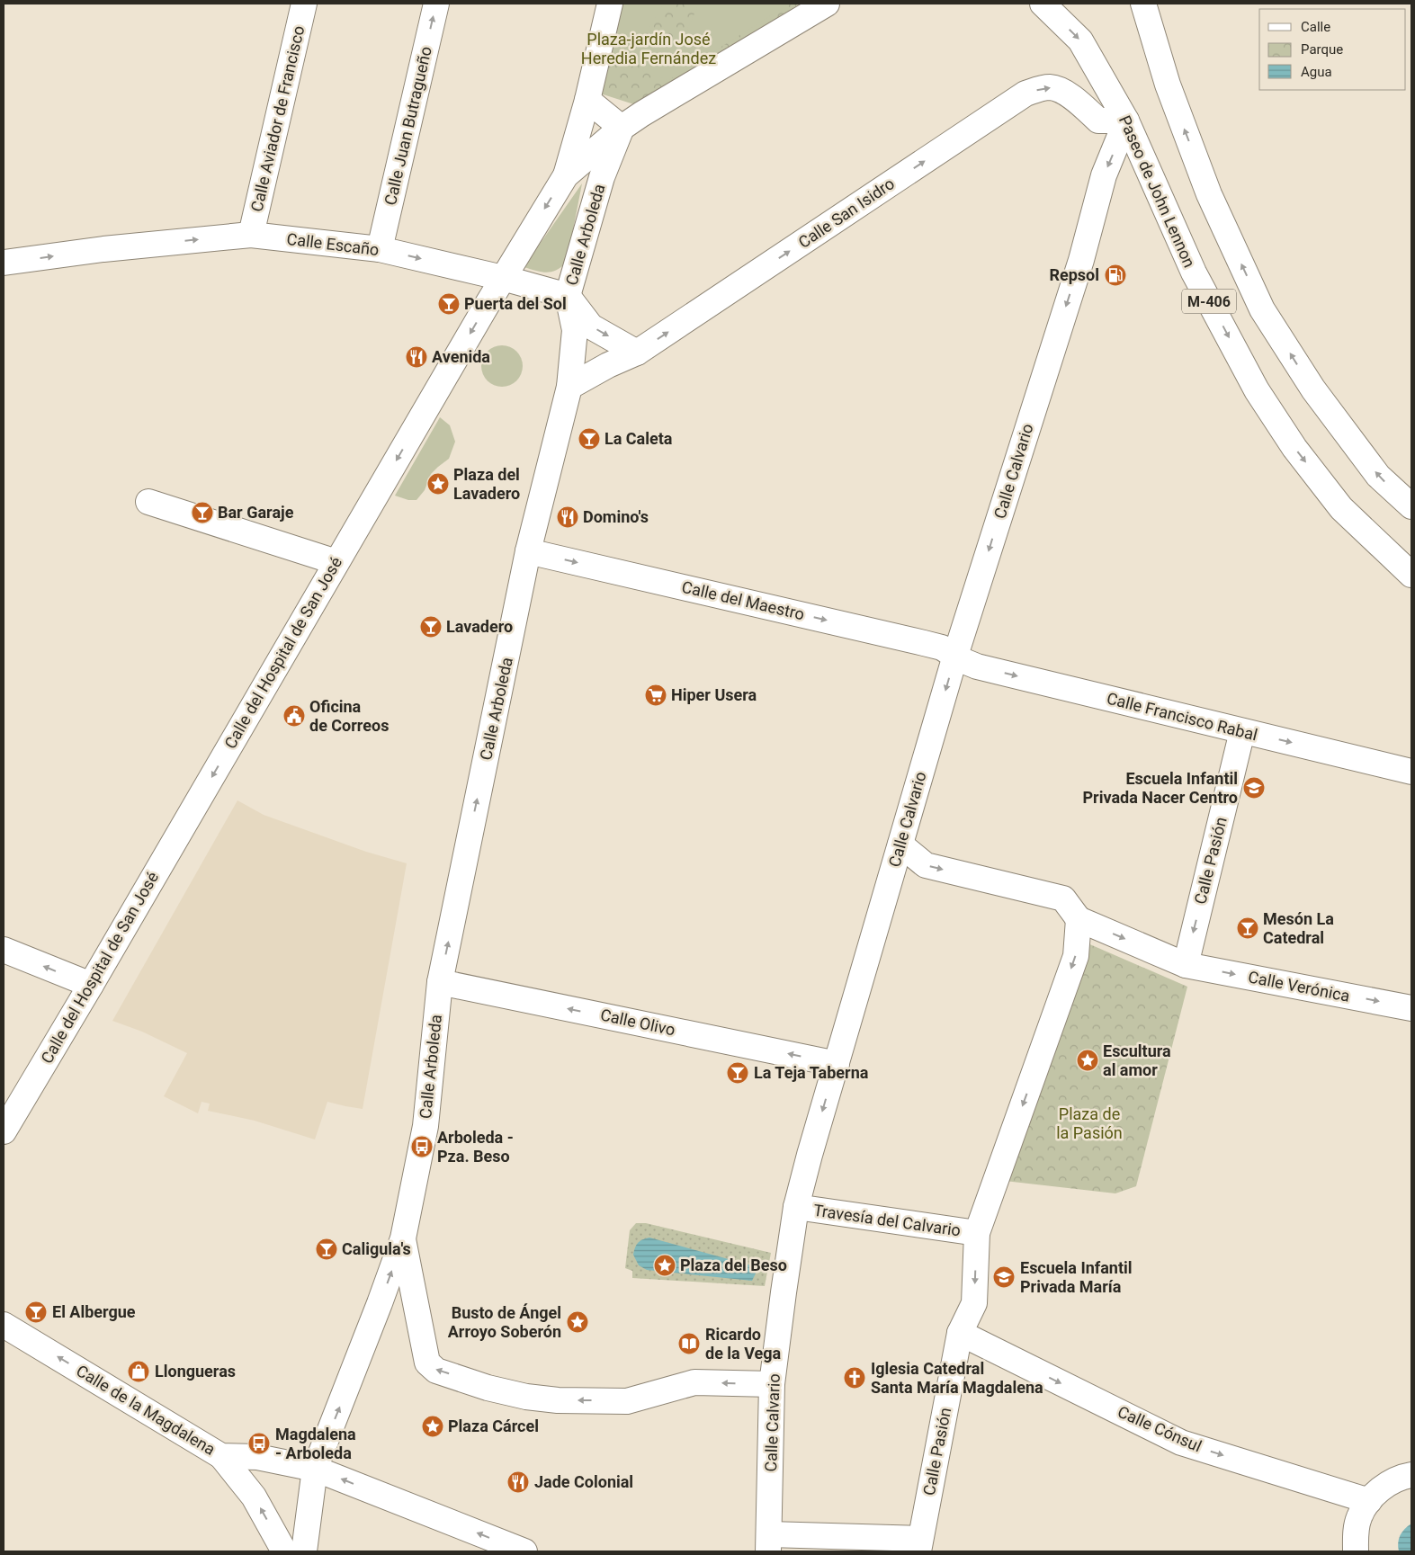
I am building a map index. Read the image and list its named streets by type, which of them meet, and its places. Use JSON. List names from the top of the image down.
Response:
{
  "streets": {
    "main road": [
      "Calle Aviador de Francisco",
      "Calle Juan Butragueño",
      "Paseo de John Lennon",
      "Calle San Isidro",
      "Calle Arboleda",
      "Calle Escaño",
      "M-406",
      "Calle Calvario",
      "Calle del Maestro",
      "Calle del Hospital de San José",
      "Calle Francisco Rabal",
      "Calle Pasión",
      "Calle Verónica",
      "Calle Olivo",
      "Travesía del Calvario",
      "Calle de la Magdalena",
      "Calle Cónsul"
    ]
  },
  "crossings": [
    ["Calle Aviador de Francisco", "Calle Escaño"],
    ["Calle Juan Butragueño", "Calle Escaño"],
    ["Paseo de John Lennon", "Calle San Isidro"],
    ["Paseo de John Lennon", "Calle Calvario"],
    ["Calle San Isidro", "Calle Arboleda"],
    ["Calle San Isidro", "Calle Calvario"],
    ["Calle Arboleda", "Calle Escaño"],
    ["Calle Arboleda", "Calle del Maestro"],
    ["Calle Arboleda", "Calle del Hospital de San José"],
    ["Calle Arboleda", "Calle Olivo"],
    ["Calle Arboleda", "Calle de la Magdalena"],
    ["Calle Escaño", "Calle del Hospital de San José"],
    ["Calle Calvario", "Calle del Maestro"],
    ["Calle Calvario", "Calle Francisco Rabal"],
    ["Calle Calvario", "Calle Olivo"],
    ["Calle Calvario", "Travesía del Calvario"],
    ["Calle del Maestro", "Calle Francisco Rabal"],
    ["Calle Francisco Rabal", "Calle Pasión"],
    ["Calle Pasión", "Calle Verónica"],
    ["Calle Pasión", "Travesía del Calvario"],
    ["Calle Pasión", "Calle Cónsul"]
  ],
  "one_way": [
    "Calle Juan Butragueño",
    "Calle Arboleda",
    "Calle Escaño",
    "Calle Calvario",
    "Calle del Maestro",
    "Calle del Hospital de San José",
    "Calle Pasión",
    "Calle Verónica",
    "Calle Olivo",
    "Calle de la Magdalena",
    "Calle Cónsul"
  ],
  "parks": ["Plaza-jardín José Heredia Fernández", "Plaza de la Pasión"],
  "places": {
    "fuel station": ["Repsol"],
    "bar": [
      "Puerta del Sol",
      "La Caleta",
      "Bar Garaje",
      "Lavadero",
      "Mesón La Catedral",
      "La Teja Taberna",
      "Caligula's",
      "El Albergue"
    ],
    "restaurant": ["Avenida", "Domino's", "Jade Colonial"],
    "place": [
      "Plaza del Lavadero",
      "Escultura al amor",
      "Plaza del Beso",
      "Busto de Ángel Arroyo Soberón",
      "Plaza Cárcel"
    ],
    "supermarket": ["Hiper Usera"],
    "public building": ["Oficina de Correos"],
    "school or university": ["Escuela Infantil Privada Nacer Centro", "Escuela Infantil Privada María"],
    "bus stop": ["Arboleda - Pza. Beso", "Magdalena - Arboleda"],
    "library": ["Ricardo de la Vega"],
    "shop": ["Llongueras"],
    "church": ["Iglesia Catedral Santa María Magdalena"]
  },
  "legend": ["Calle", "Parque", "Agua"]
}
